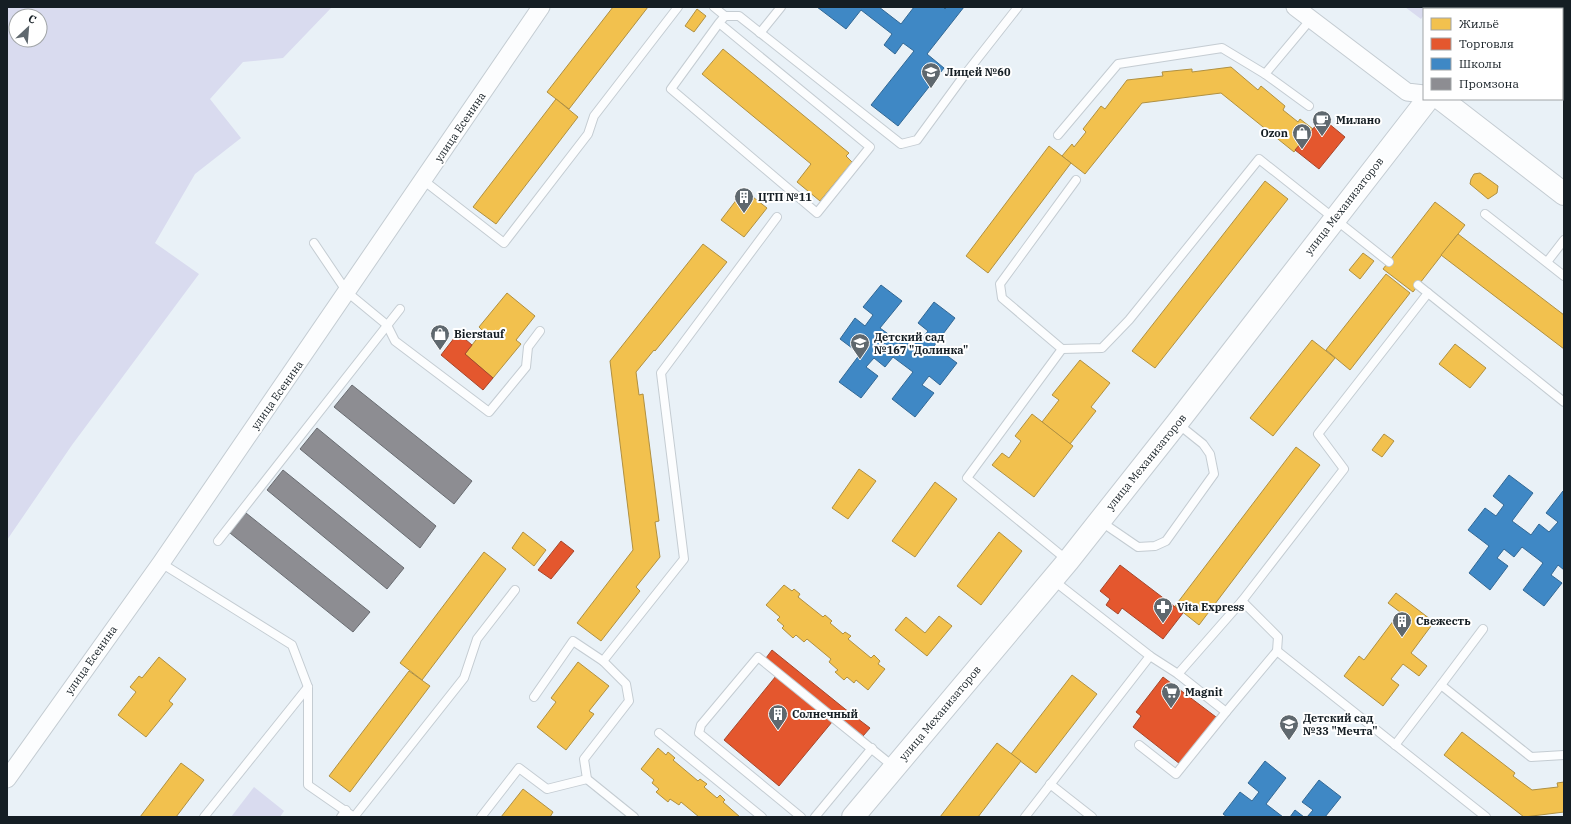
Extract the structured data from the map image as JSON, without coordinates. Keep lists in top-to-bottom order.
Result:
{
  "streets": {
    "main road": ["улица Механизаторов"],
    "street": ["улица Есенина"]
  },
  "places": {
    "school or university": ["Лицей №60", "Детский сад №167 \"Долинка\"", "Детский сад №33 \"Мечта\""],
    "cafe": ["Милано"],
    "shop": ["Ozon", "Bierstauf"],
    "building": ["ЦТП №11", "Свежесть", "Солнечный"],
    "pharmacy": ["Vita Express"],
    "supermarket": ["Magnit"]
  },
  "legend": [
    "Жильё",
    "Торговля",
    "Школы",
    "Промзона"
  ],
  "north": "top right"
}
